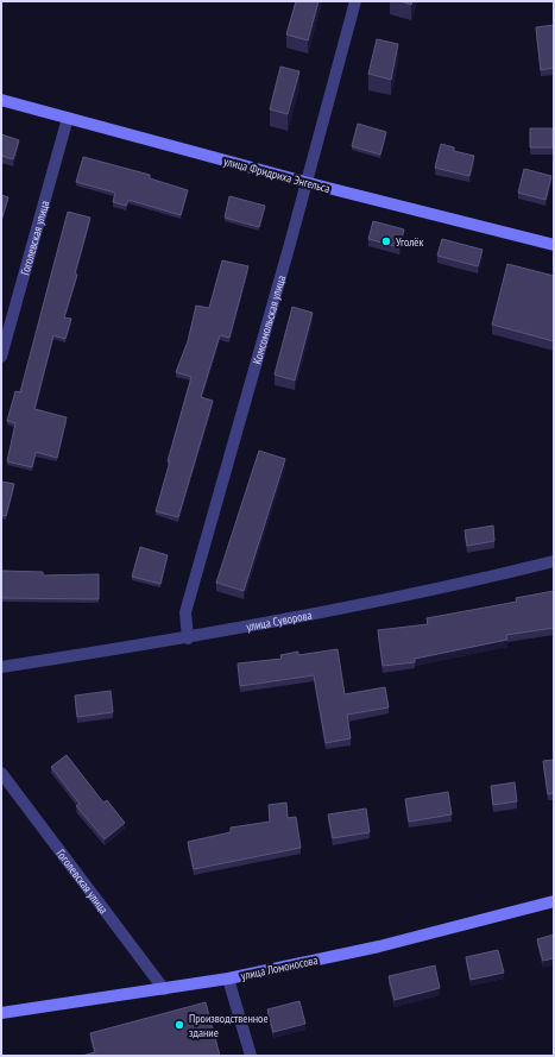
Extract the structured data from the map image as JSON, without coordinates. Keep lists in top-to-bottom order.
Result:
{
  "streets": {
    "main road": ["улица Фридриха Энгельса", "улица Ломоносова"],
    "street": ["Гоголевская улица", "Комсомольская улица", "улица Суворова"]
  },
  "crossings": [
    ["улица Фридриха Энгельса", "Гоголевская улица"],
    ["улица Фридриха Энгельса", "Комсомольская улица"],
    ["Гоголевская улица", "улица Ломоносова"],
    ["Комсомольская улица", "улица Суворова"]
  ],
  "places": ["Уголёк", "Производственное здание"]
}
